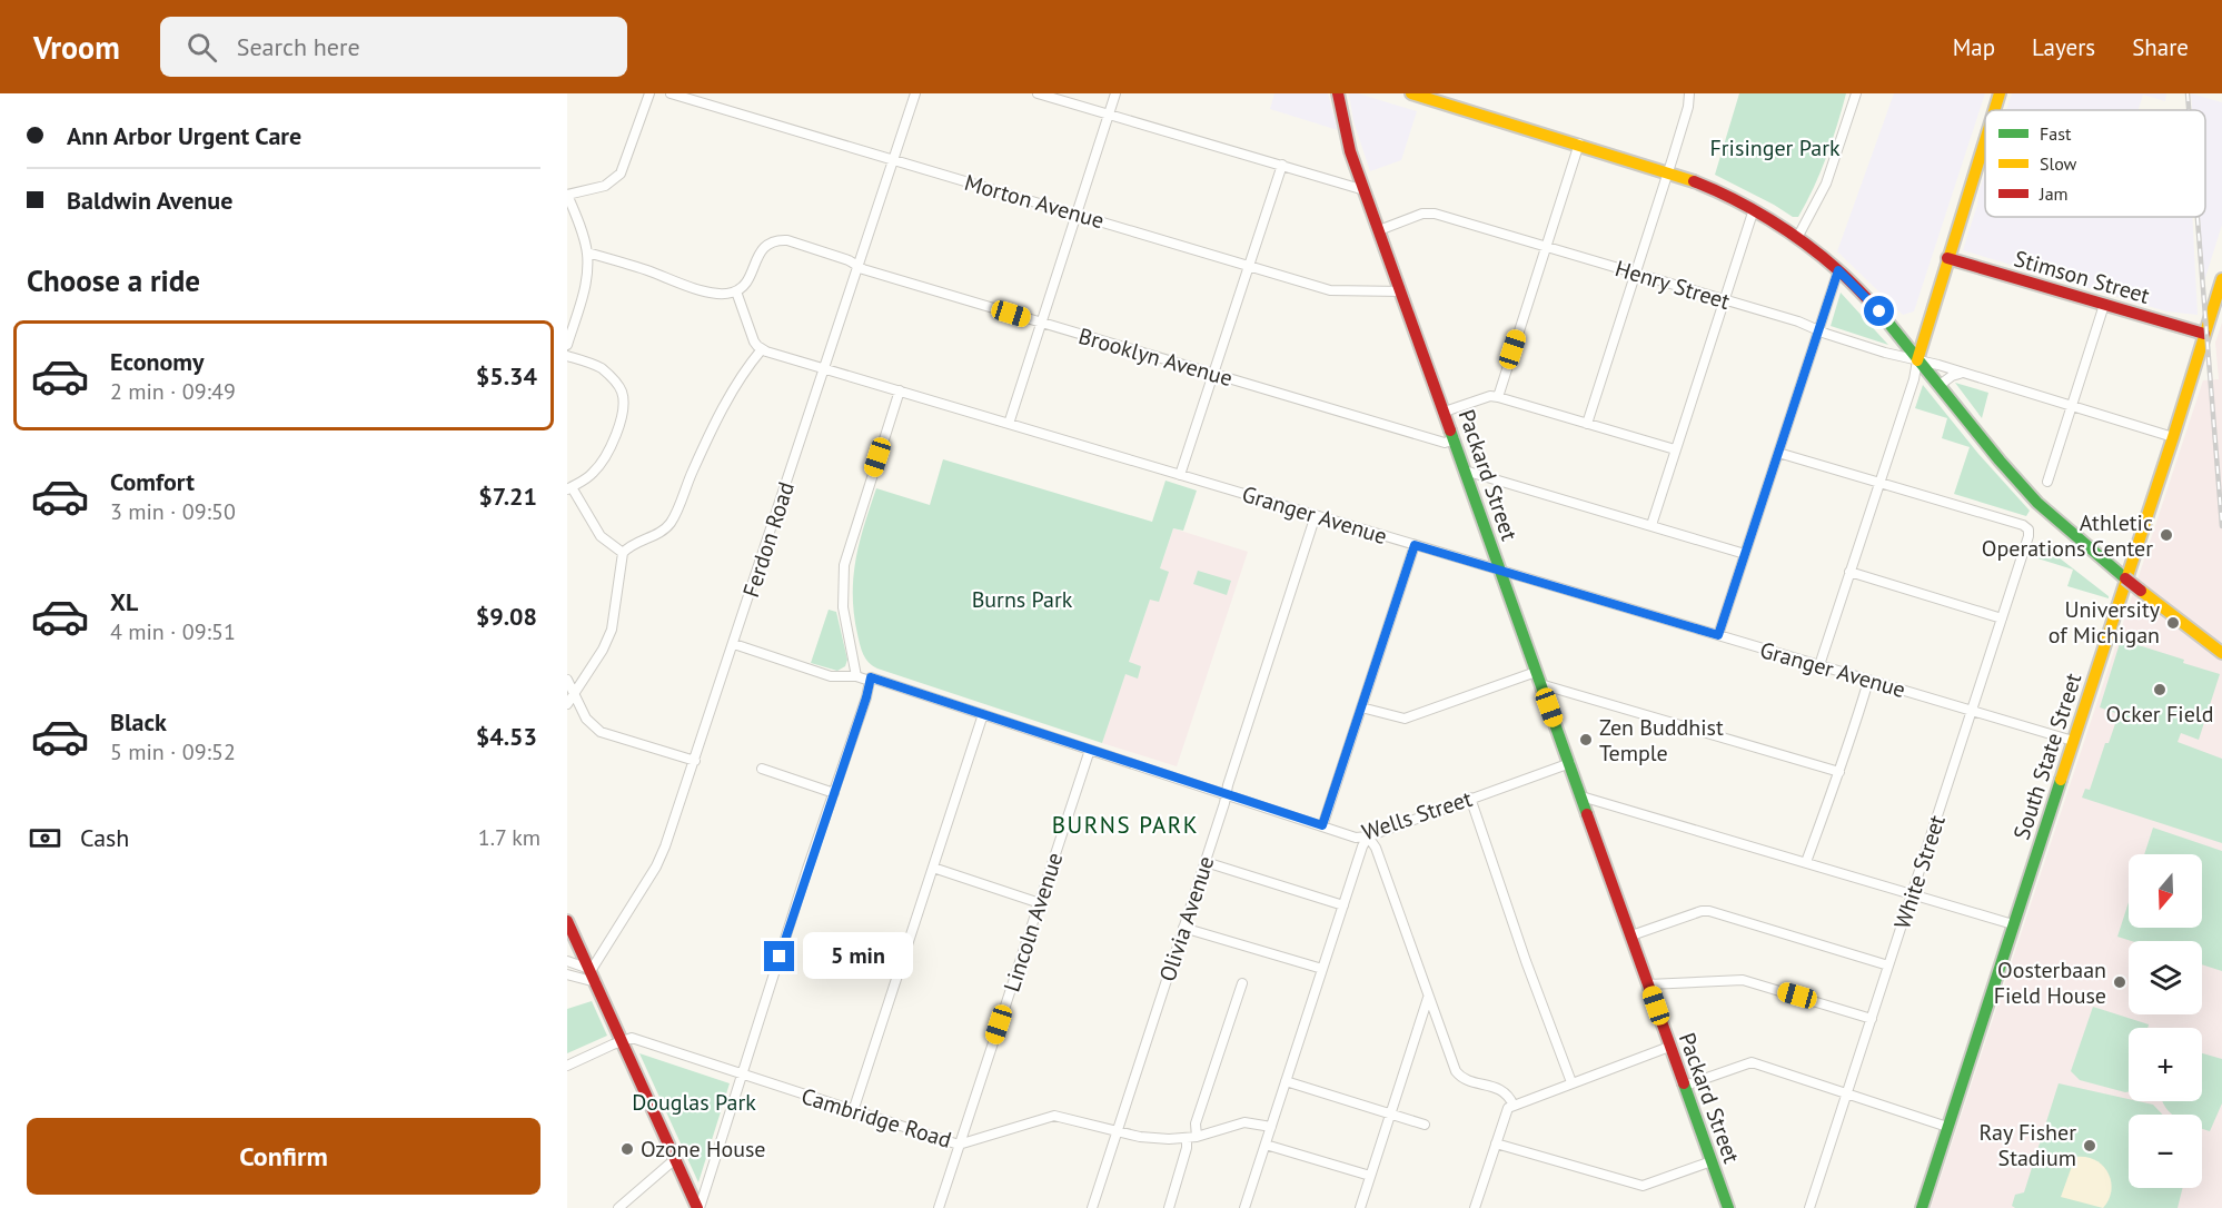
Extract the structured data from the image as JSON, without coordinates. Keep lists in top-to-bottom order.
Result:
{
  "streets": {
    "main road": ["Stimson Street", "Packard Street", "South State Street"],
    "street": [
      "Morton Avenue",
      "Henry Street",
      "Brooklyn Avenue",
      "Granger Avenue",
      "Ferdon Road",
      "Wells Street",
      "White Street",
      "Olivia Avenue",
      "Lincoln Avenue",
      "Cambridge Road"
    ]
  },
  "crossings": [
    ["Morton Avenue", "Packard Street"],
    ["Morton Avenue", "Ferdon Road"],
    ["Stimson Street", "South State Street"],
    ["Henry Street", "Packard Street"],
    ["Henry Street", "South State Street"],
    ["Brooklyn Avenue", "Packard Street"],
    ["Brooklyn Avenue", "Ferdon Road"],
    ["Packard Street", "Granger Avenue"],
    ["Packard Street", "Wells Street"],
    ["Granger Avenue", "Ferdon Road"],
    ["Granger Avenue", "South State Street"],
    ["Granger Avenue", "White Street"],
    ["Granger Avenue", "Olivia Avenue"],
    ["Ferdon Road", "Wells Street"],
    ["Wells Street", "Olivia Avenue"],
    ["Wells Street", "Lincoln Avenue"],
    ["Olivia Avenue", "Cambridge Road"],
    ["Lincoln Avenue", "Cambridge Road"]
  ],
  "districts": ["BURNS PARK"],
  "parks": ["Frisinger Park", "Burns Park", "Douglas Park"],
  "places": [
    "Athletic Operations Center",
    "University of Michigan",
    "Ocker Field",
    "Zen Buddhist Temple",
    "Oosterbaan Field House",
    "Ray Fisher Stadium",
    "Ozone House"
  ],
  "legend": ["Fast", "Slow", "Jam"],
  "north": "bottom",
  "page": {
    "header": "Vroom",
    "search": "Search here",
    "nav": ["Map", "Layers", "Share"],
    "banner": ["Ann Arbor Urgent Care", "Baldwin Avenue"],
    "heading": "Choose a ride",
    "list": [
      {
        "name": "Economy",
        "note": "2 min · 09:49",
        "value": "$5.34"
      },
      {
        "name": "Comfort",
        "note": "3 min · 09:50",
        "value": "$7.21"
      },
      {
        "name": "XL",
        "note": "4 min · 09:51",
        "value": "$9.08"
      },
      {
        "name": "Black",
        "note": "5 min · 09:52",
        "value": "$4.53"
      }
    ],
    "pay": ["Cash", "1.7 km"],
    "map_buttons": ["+", "−"],
    "bubble": "5 min",
    "buttons": "Confirm"
  }
}
